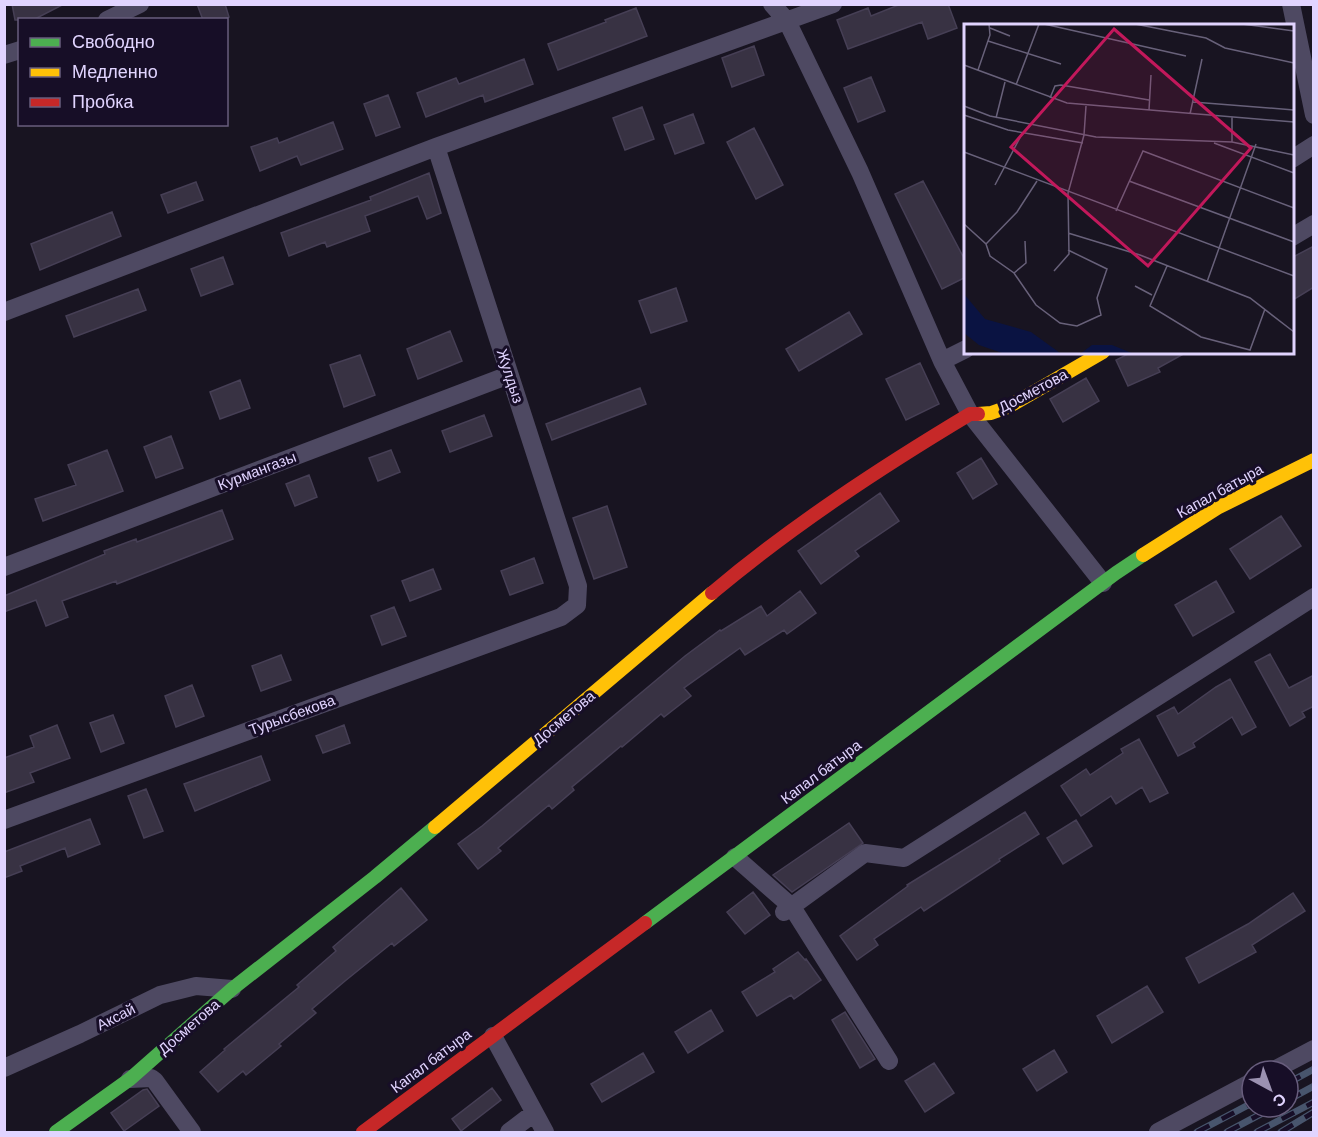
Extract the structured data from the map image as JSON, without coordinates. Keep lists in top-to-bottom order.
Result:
{
  "streets": {
    "street": [
      "Жулдыз",
      "Досметова",
      "Курмангазы",
      "Капал батыра",
      "Турысбекова",
      "Аксай"
    ]
  },
  "crossings": [
    ["Жулдыз", "Курмангазы"],
    ["Жулдыз", "Турысбекова"],
    ["Досметова", "Аксай"]
  ],
  "legend": ["Свободно", "Медленно", "Пробка"],
  "north": "bottom right"
}
